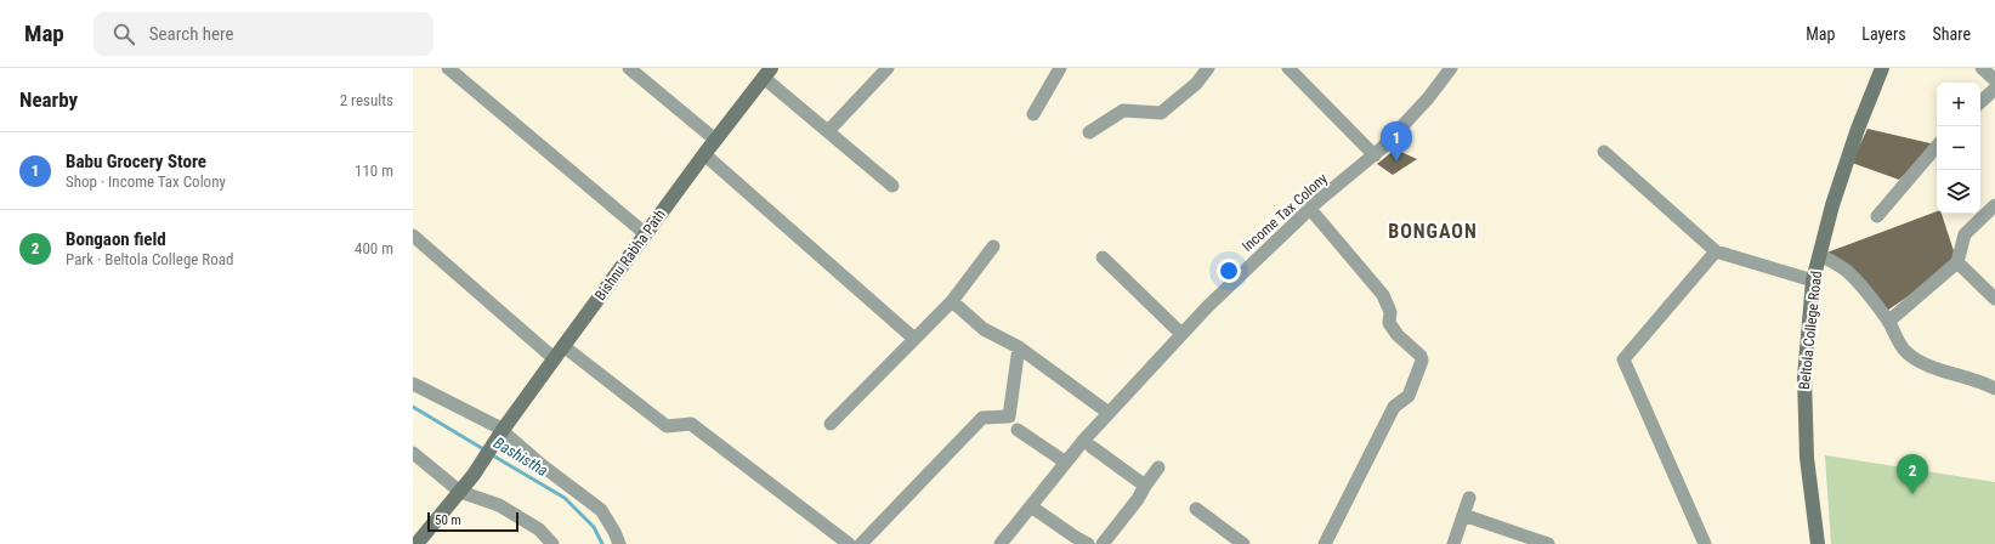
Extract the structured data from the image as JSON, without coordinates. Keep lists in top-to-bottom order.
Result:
{
  "streets": {
    "street": ["Income Tax Colony", "Bishnu Rabha Path", "Beltola College Road"]
  },
  "districts": ["BONGAON"],
  "water": ["Bashistha"],
  "scale_bar": "50 m",
  "page": {
    "header": "Map",
    "search": "Search here",
    "nav": ["Map", "Layers", "Share"],
    "heading": ["Nearby", "2 results"],
    "map_buttons": ["+", "−"],
    "pins": ["1", "2"],
    "list": [
      {
        "mark": "1",
        "name": "Babu Grocery Store",
        "note": "Shop · Income Tax Colony",
        "value": "110 m"
      },
      {
        "mark": "2",
        "name": "Bongaon field",
        "note": "Park · Beltola College Road",
        "value": "400 m"
      }
    ],
    "scale": "50 m"
  }
}
